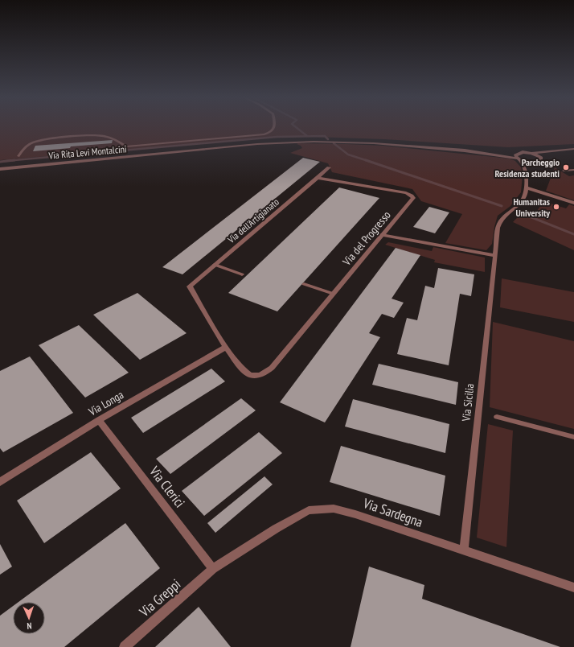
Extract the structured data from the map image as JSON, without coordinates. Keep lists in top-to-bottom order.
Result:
{
  "streets": {
    "street": [
      "Via Rita Levi Montalcini",
      "Via dell'Artigianato",
      "Via del Progresso",
      "Via Sicilia",
      "Via Longa",
      "Via Clerici",
      "Via Sardegna",
      "Via Greppi"
    ]
  },
  "crossings": [
    ["Via dell'Artigianato", "Via del Progresso"],
    ["Via dell'Artigianato", "Via Longa"],
    ["Via del Progresso", "Via Longa"],
    ["Via Sicilia", "Via Sardegna"],
    ["Via Longa", "Via Clerici"],
    ["Via Clerici", "Via Sardegna"],
    ["Via Clerici", "Via Greppi"],
    ["Via Sardegna", "Via Greppi"]
  ],
  "places": ["Parcheggio Residenza studenti", "Humanitas University"],
  "north": "bottom"
}
